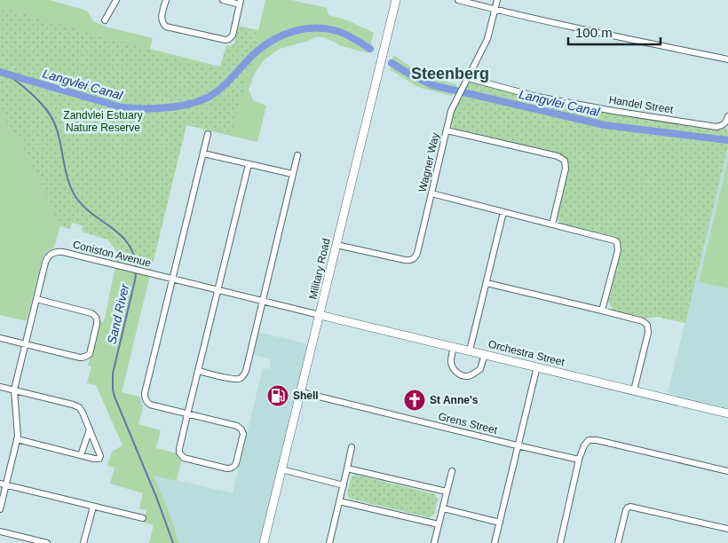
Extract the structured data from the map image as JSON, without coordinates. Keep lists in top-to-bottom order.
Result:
{
  "streets": {
    "main road": ["Military Road", "Orchestra Street"],
    "street": [
      "Handel Street",
      "Wagner Way",
      "Coniston Avenue",
      "Grens Street"
    ]
  },
  "crossings": [
    ["Handel Street", "Wagner Way"],
    ["Wagner Way", "Military Road"],
    ["Coniston Avenue", "Military Road"],
    ["Coniston Avenue", "Orchestra Street"],
    ["Military Road", "Orchestra Street"],
    ["Military Road", "Grens Street"]
  ],
  "districts": ["Steenberg"],
  "water": ["Langvlei Canal", "Sand River"],
  "parks": ["Zandvlei Estuary Nature Reserve"],
  "places": {
    "fuel station": ["Shell"],
    "church": ["St Anne's"]
  },
  "scale_bar": "100 m"
}
